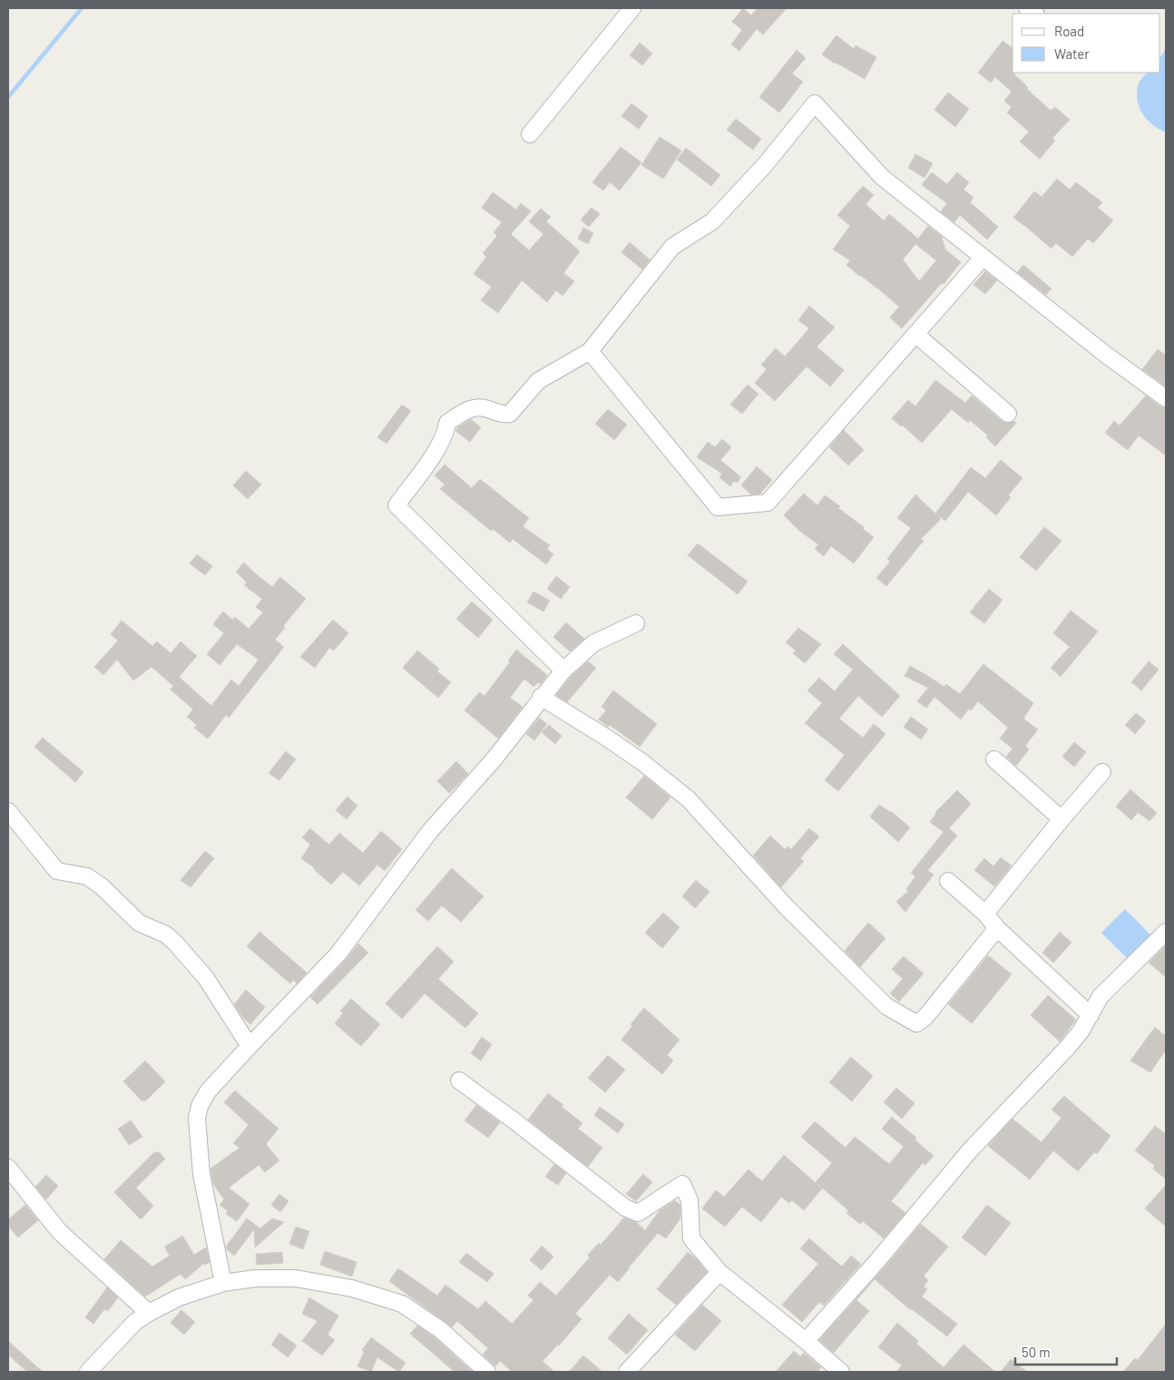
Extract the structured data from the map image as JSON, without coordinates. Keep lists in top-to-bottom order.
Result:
{
  "legend": ["Road", "Water"],
  "scale_bar": "50 m"
}
